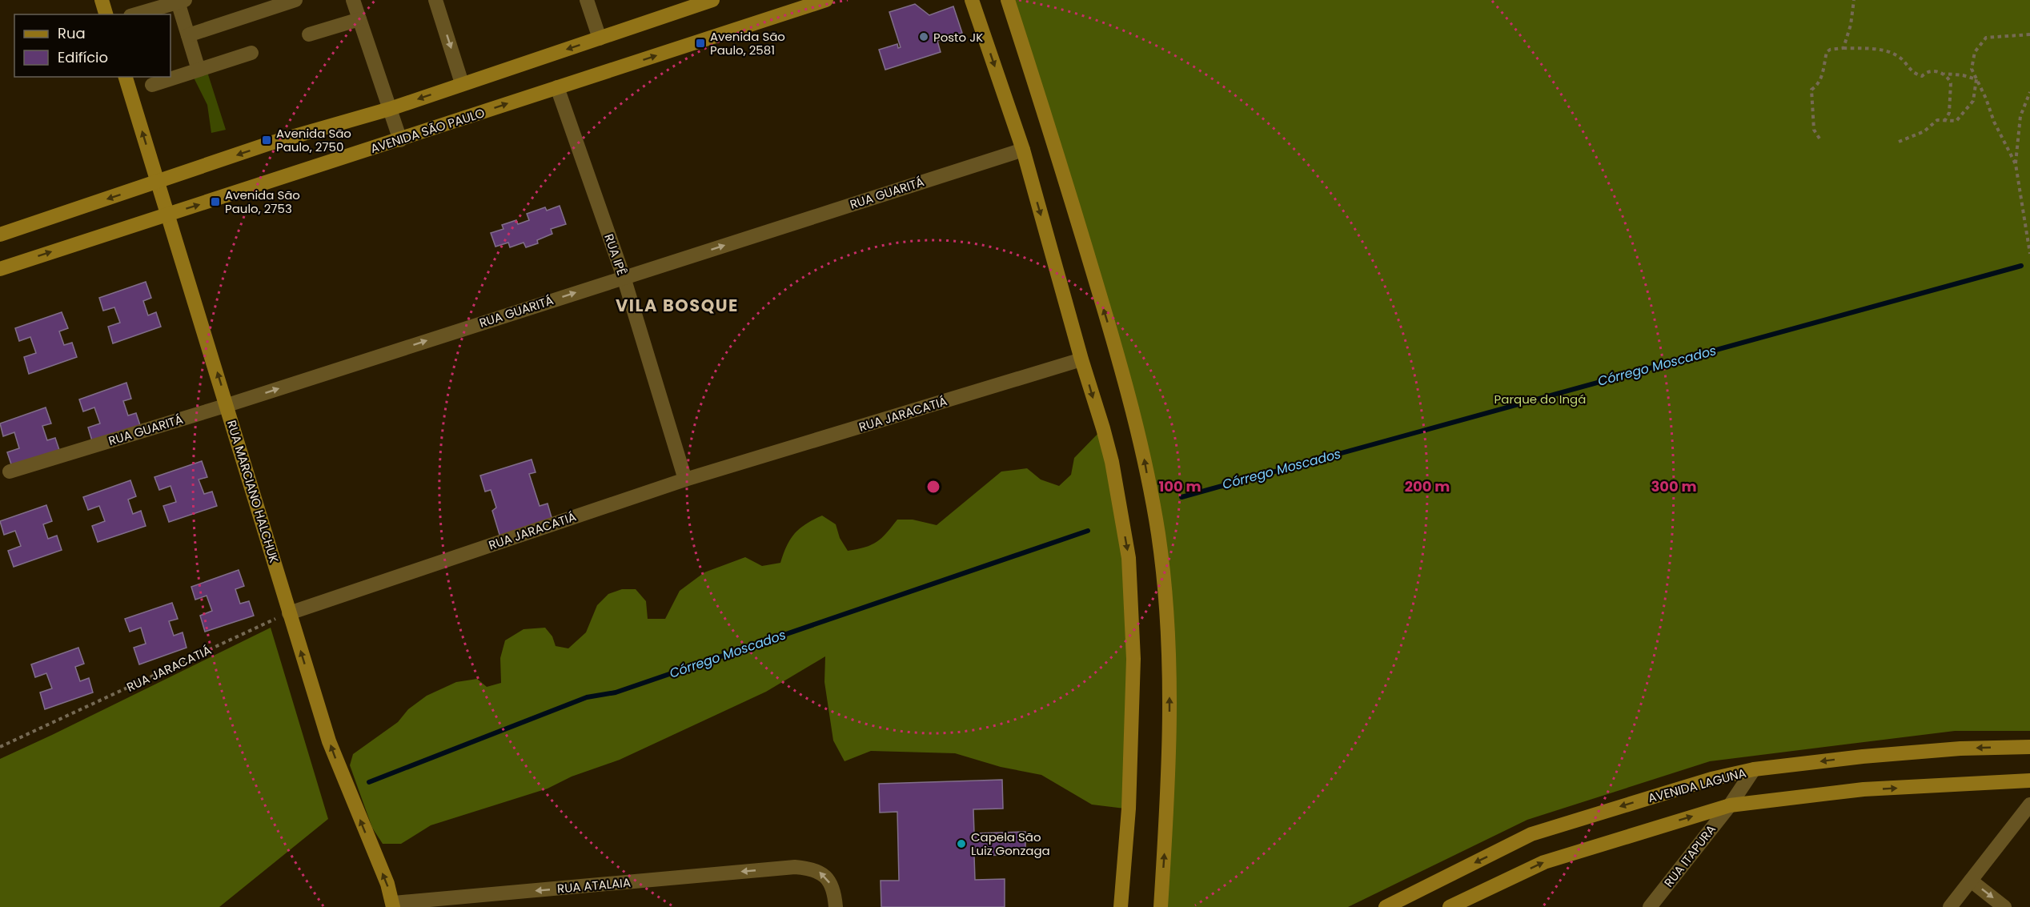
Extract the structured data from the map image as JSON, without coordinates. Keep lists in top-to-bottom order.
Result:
{
  "streets": {
    "main road": ["AVENIDA SÃO PAULO", "RUA MARCIANO HALCHUK", "AVENIDA LAGUNA"],
    "street": [
      "RUA GUARITÁ",
      "RUA IPÊ",
      "RUA JARACATIÁ",
      "RUA ITAPURA",
      "RUA ATALAIA"
    ]
  },
  "crossings": [
    ["AVENIDA SÃO PAULO", "RUA IPÊ"],
    ["AVENIDA SÃO PAULO", "RUA MARCIANO HALCHUK"],
    ["RUA GUARITÁ", "RUA IPÊ"],
    ["RUA GUARITÁ", "RUA MARCIANO HALCHUK"],
    ["RUA IPÊ", "RUA JARACATIÁ"],
    ["RUA JARACATIÁ", "RUA MARCIANO HALCHUK"],
    ["RUA MARCIANO HALCHUK", "RUA ATALAIA"],
    ["AVENIDA LAGUNA", "RUA ITAPURA"]
  ],
  "one_way": ["RUA GUARITÁ", "RUA MARCIANO HALCHUK", "RUA ATALAIA"],
  "districts": ["VILA BOSQUE"],
  "water": ["Córrego Moscados"],
  "parks": ["Parque do Ingá"],
  "places": {
    "other": ["Posto JK", "Capela São Luiz Gonzaga"],
    "transit": ["Avenida São Paulo, 2581", "Avenida São Paulo, 2750", "Avenida São Paulo, 2753"]
  },
  "legend": ["Rua", "Edifício"],
  "rings": ["100 m", "200 m", "300 m"]
}
